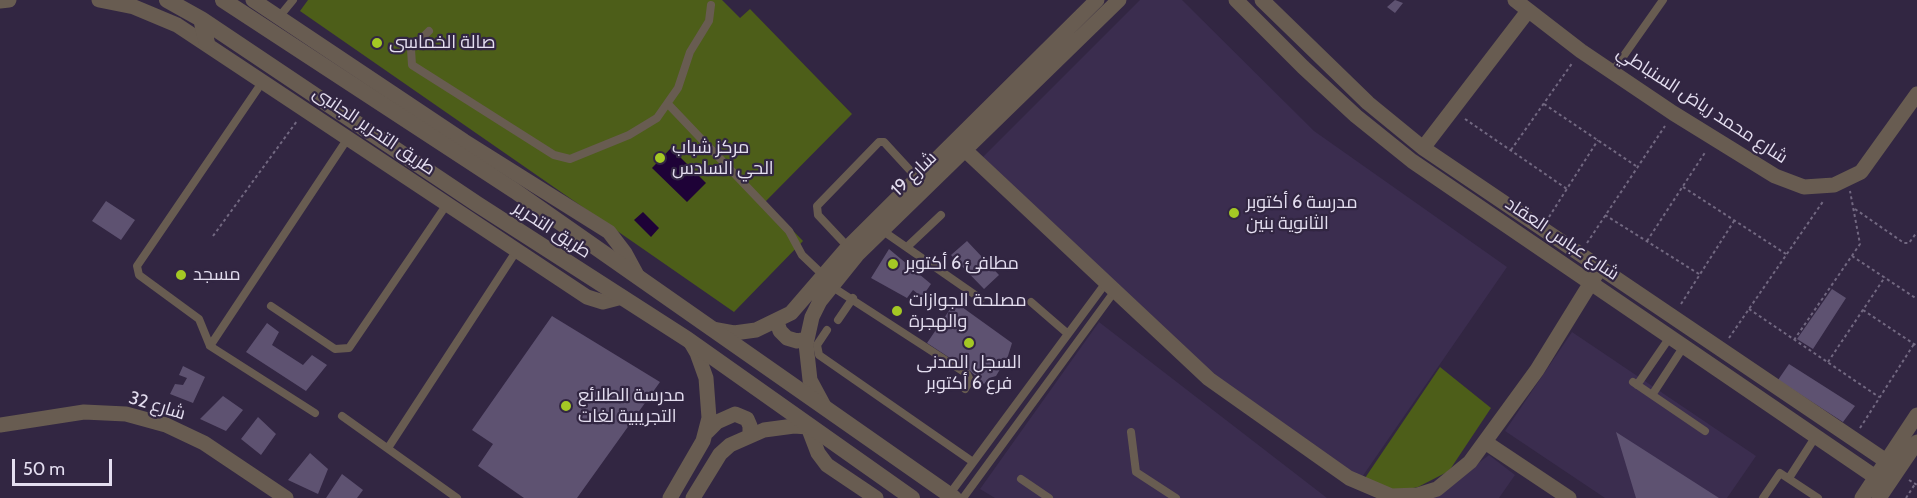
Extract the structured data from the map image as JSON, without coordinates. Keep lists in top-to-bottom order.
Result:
{
  "streets": {
    "street": [
      "شارع محمد رياض السنباطي",
      "طريق التحرير الجانبى",
      "شارع 19",
      "طريق التحرير",
      "شارع عباس العقاد",
      "شارع 32"
    ]
  },
  "crossings": [
    ["طريق التحرير الجانبى", "طريق التحرير"],
    ["شارع 19", "طريق التحرير"]
  ],
  "places": [
    "صالة الخماسى",
    "مركز شباب الحي السادس",
    "مدرسة 6 أكتوبر الثانوية بنين",
    "مطافئ 6 أكتوبر",
    "مسجد",
    "مصلحة الجوازات والهجرة",
    "السجل المدنى فرع 6 أكتوبر",
    "مدرسة الطلائع التجريبية لغات"
  ],
  "scale_bar": "50 m"
}
